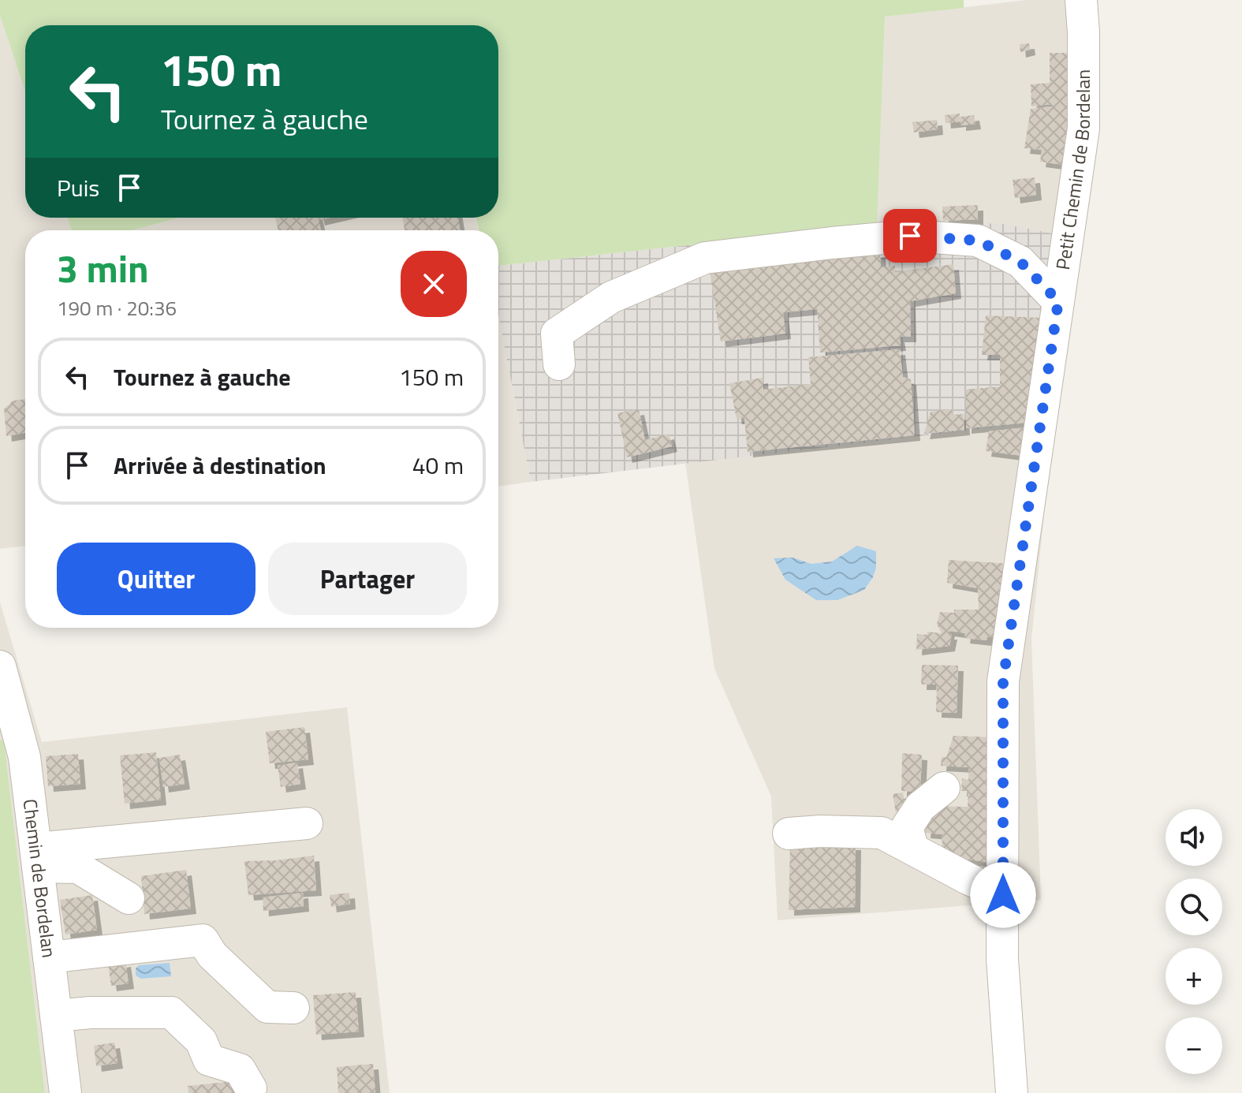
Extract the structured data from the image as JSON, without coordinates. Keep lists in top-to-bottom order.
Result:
{
  "streets": {
    "street": ["Petit Chemin de Bordelan", "Chemin de Bordelan"]
  },
  "page": {
    "turn": ["150 m", "Tournez à gauche"],
    "then": "Puis",
    "heading": ["3 min", "190 m · 20:36"],
    "list": [
      {
        "name": "Tournez à gauche",
        "value": "150 m"
      },
      {
        "name": "Arrivée à destination",
        "value": "40 m"
      }
    ],
    "buttons": ["Quitter", "Partager"],
    "map_buttons": ["+", "−"]
  }
}
